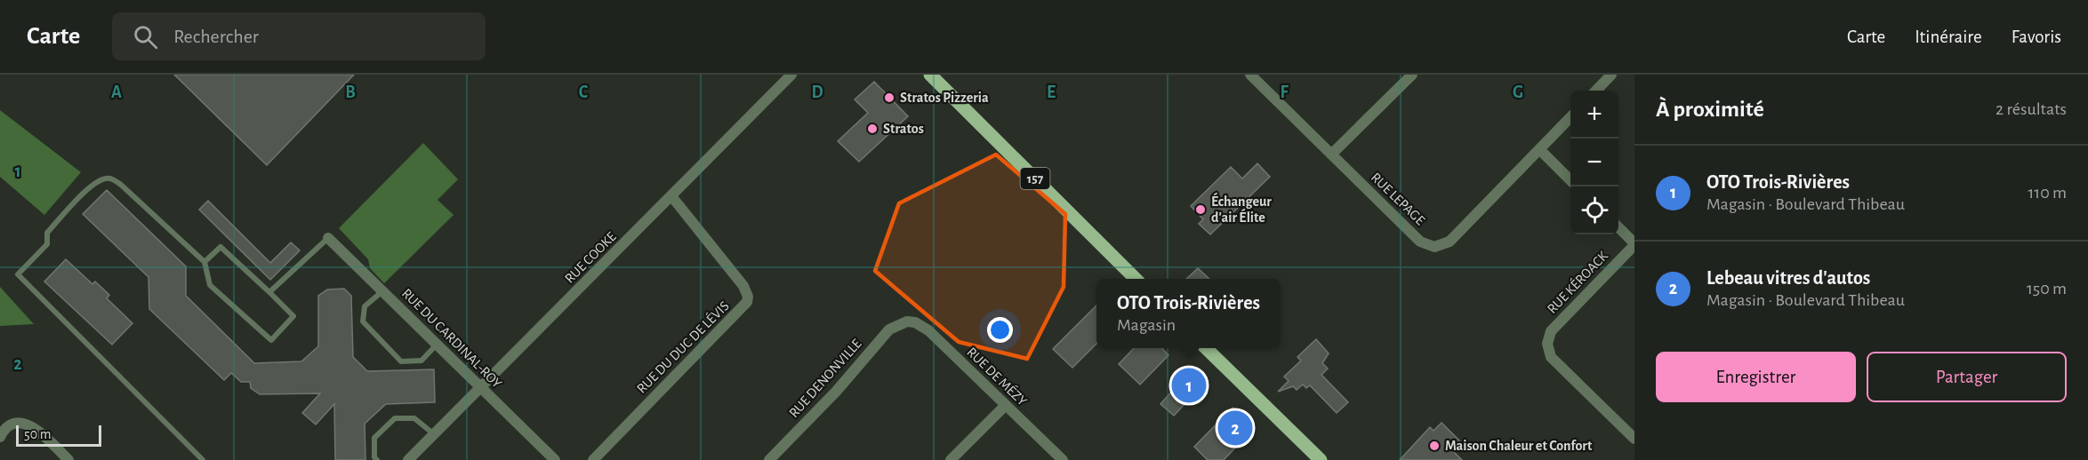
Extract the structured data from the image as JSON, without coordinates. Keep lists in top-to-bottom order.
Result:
{
  "streets": {
    "main road": ["157"],
    "street": [
      "RUE LEPAGE",
      "RUE COOKE",
      "RUE KÉROACK",
      "RUE DU CARDINAL-ROY",
      "RUE DU DUC DE LÉVIS",
      "RUE DE MÉZY",
      "RUE DENONVILLE"
    ]
  },
  "crossings": [
    ["RUE COOKE", "RUE DU CARDINAL-ROY"],
    ["RUE COOKE", "RUE DU DUC DE LÉVIS"],
    ["RUE DE MÉZY", "RUE DENONVILLE"]
  ],
  "places": [
    "Stratos Pizzeria",
    "Stratos",
    "Échangeur d'air Élite",
    "Maison Chaleur et Confort"
  ],
  "scale_bar": "50 m",
  "page": {
    "header": "Carte",
    "search": "Rechercher",
    "nav": ["Carte", "Itinéraire", "Favoris"],
    "heading": ["À proximité", "2 résultats"],
    "map_buttons": ["+", "−"],
    "list": [
      {
        "mark": "1",
        "name": "OTO Trois-Rivières",
        "note": "Magasin · Boulevard Thibeau",
        "value": "110 m"
      },
      {
        "mark": "2",
        "name": "Lebeau vitres d'autos",
        "note": "Magasin · Boulevard Thibeau",
        "value": "150 m"
      }
    ],
    "popup": ["OTO Trois-Rivières", "Magasin"],
    "buttons": ["Enregistrer", "Partager"],
    "pins": ["1", "2"],
    "scale": "50 m"
  },
  "grid": {
    "columns": [
      "A",
      "B",
      "C",
      "D",
      "E",
      "F",
      "G"
    ],
    "rows": ["1", "2"]
  }
}
